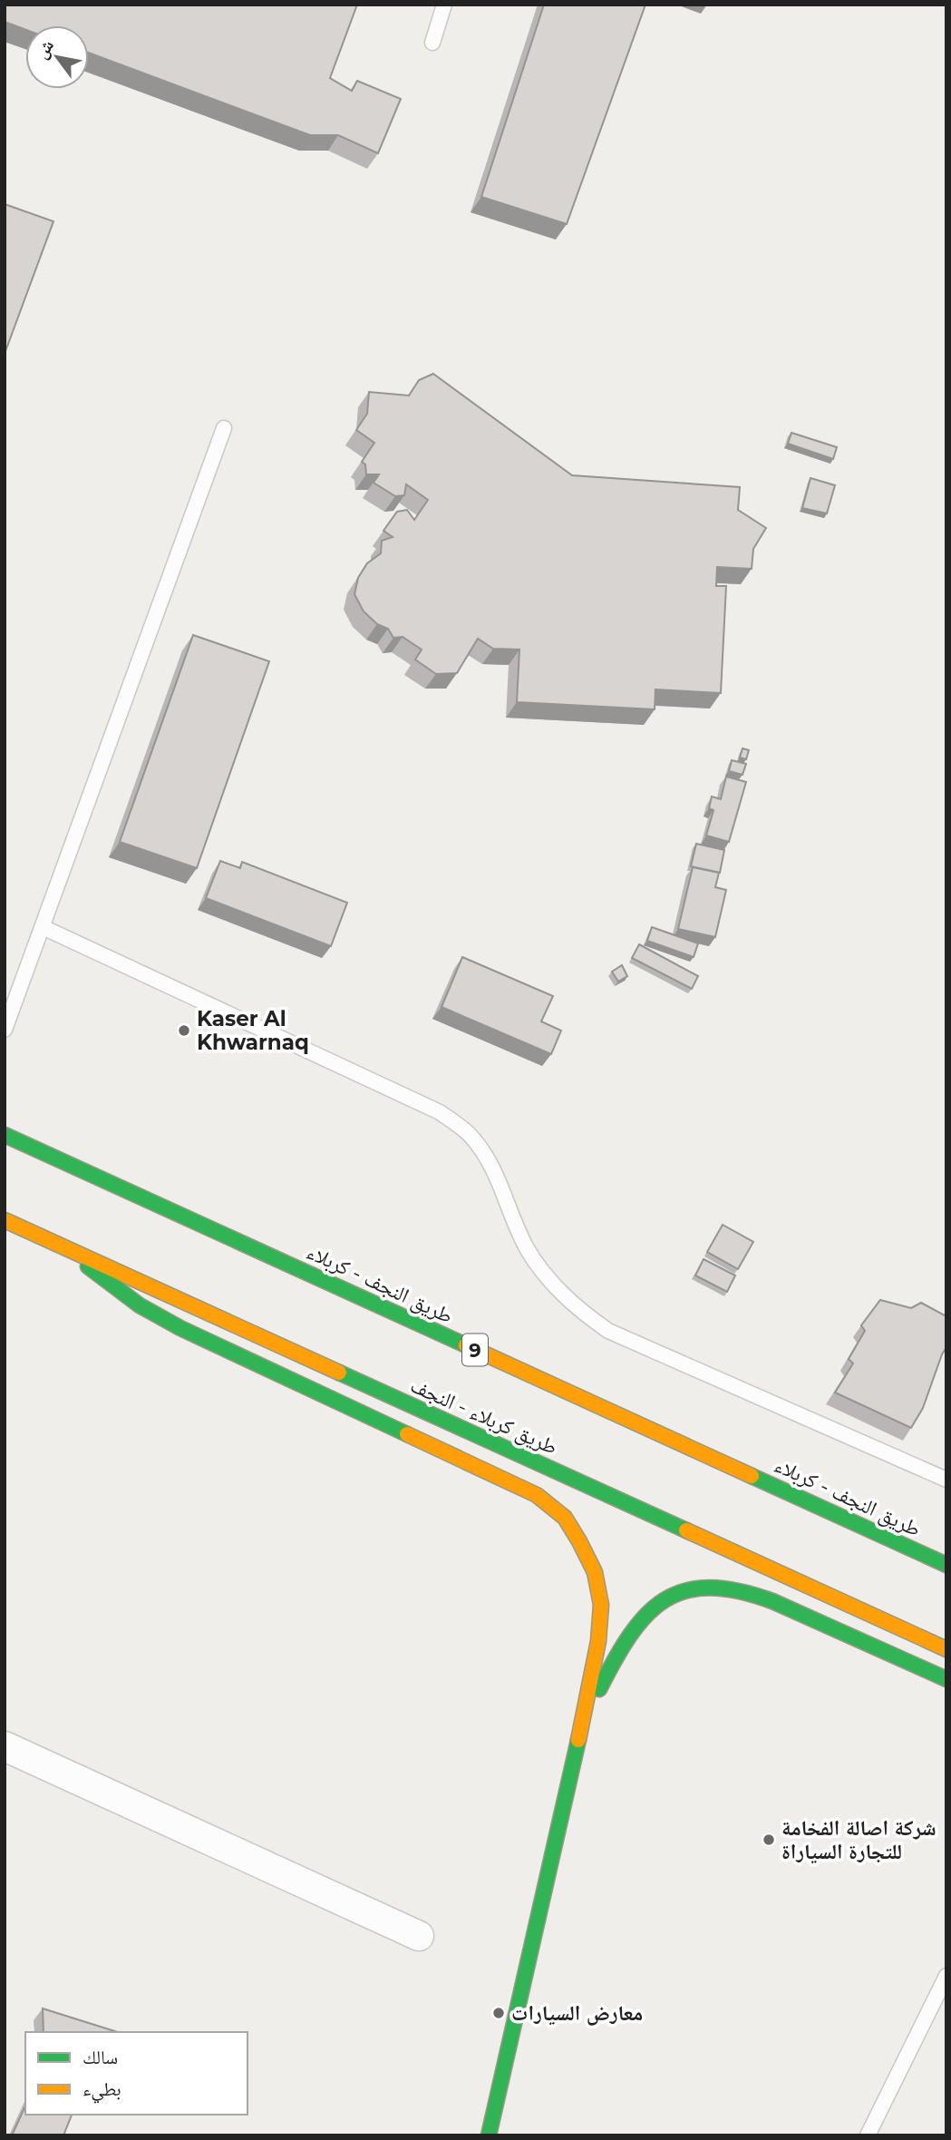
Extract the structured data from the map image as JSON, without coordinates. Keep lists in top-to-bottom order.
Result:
{
  "streets": {
    "main road": ["طريق النجف - کربلاء", "9", "طريق کربلاء - النجف"]
  },
  "places": ["Kaser Al Khwarnaq", "شركة اصالة الفخامة للتجارة السياراة", "معارض السيارات"],
  "legend": ["سالك", "بطيء"],
  "north": "top left"
}
